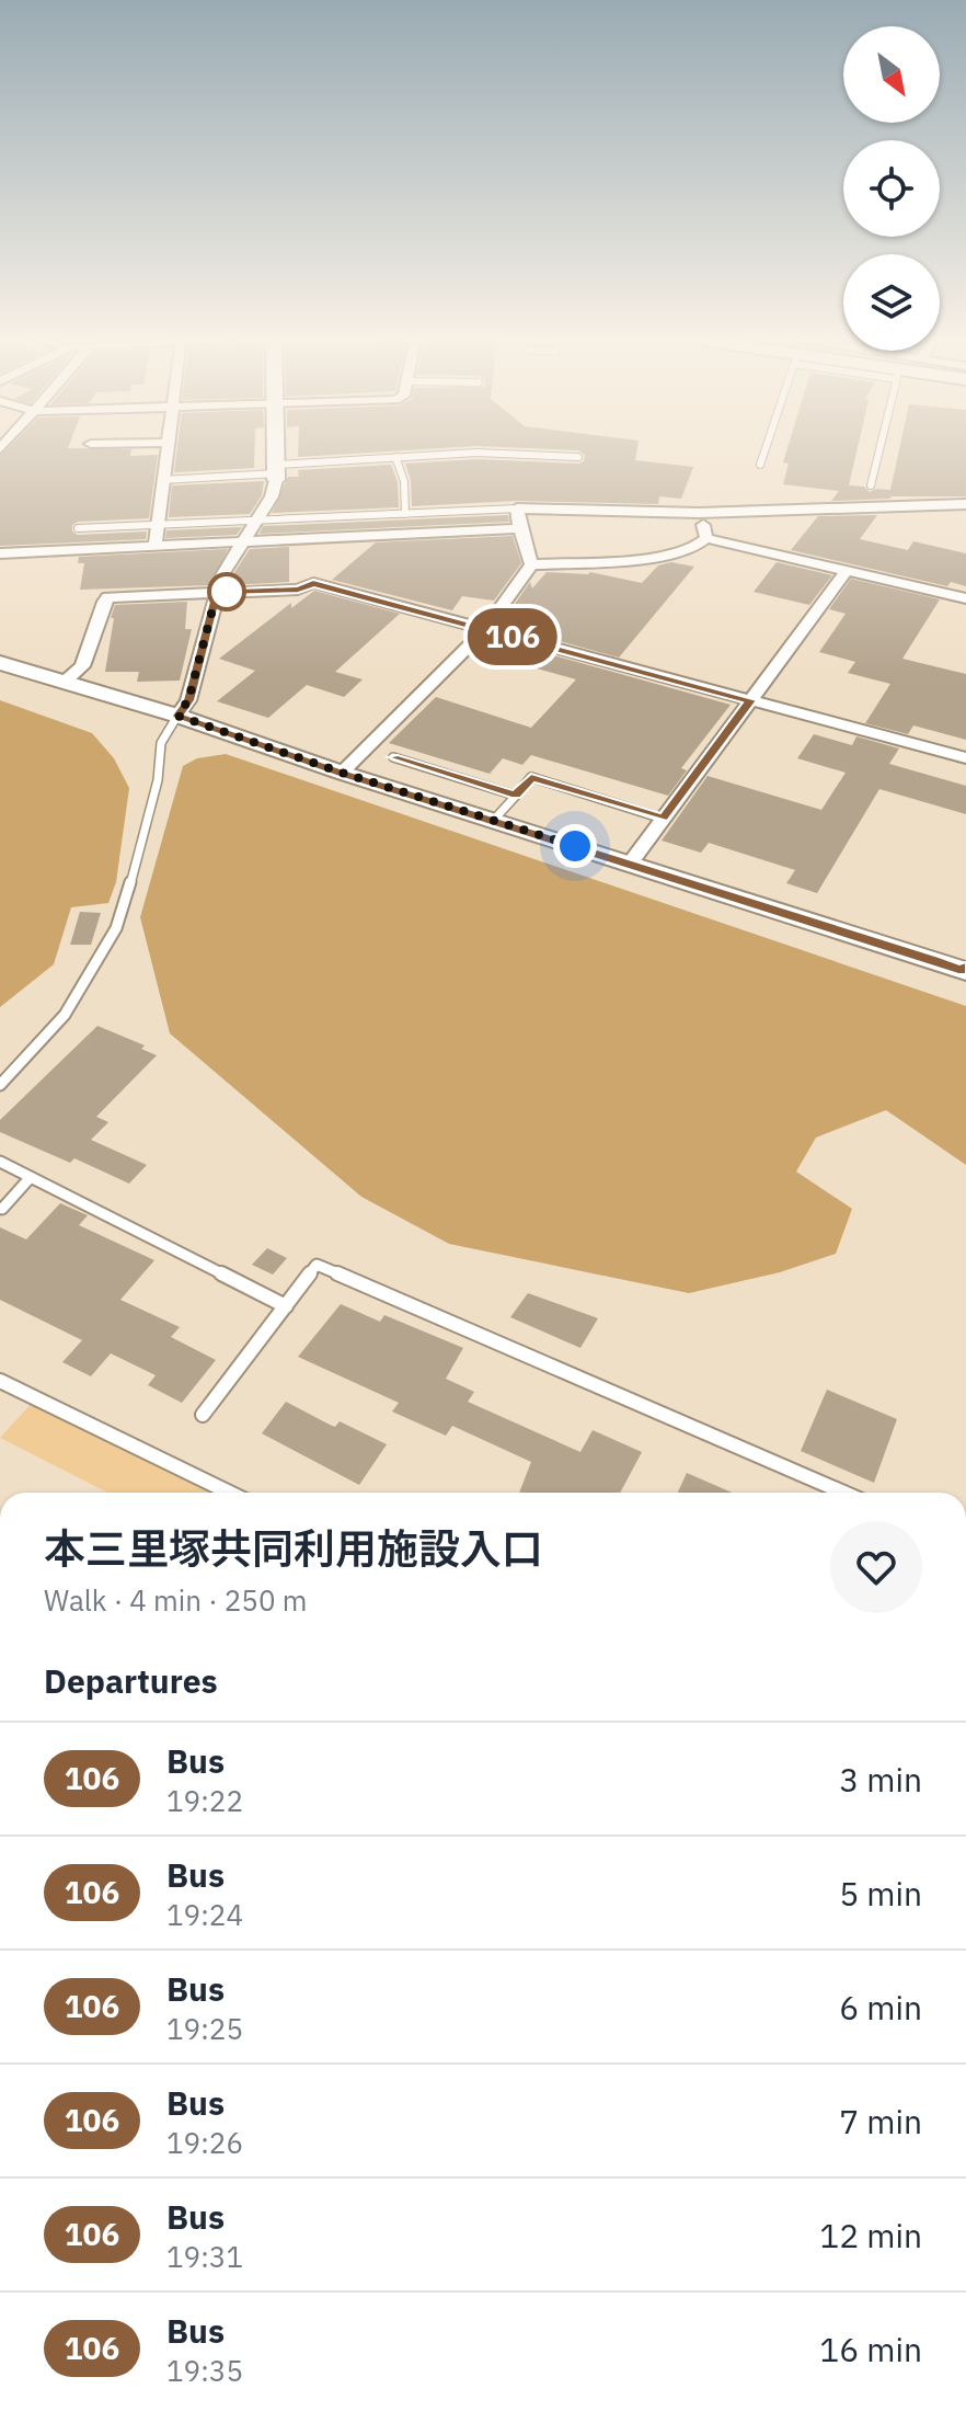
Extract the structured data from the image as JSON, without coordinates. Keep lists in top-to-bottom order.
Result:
{
  "lines": ["bus line 106"],
  "north": "bottom right",
  "page": {
    "on_map": "106",
    "heading": [
      ["本三里塚共同利用施設入口", "Walk · 4 min · 250 m"],
      "Departures"
    ],
    "list": [
      {
        "mark": "106",
        "name": "Bus",
        "note": "19:22",
        "value": "3 min"
      },
      {
        "mark": "106",
        "name": "Bus",
        "note": "19:24",
        "value": "5 min"
      },
      {
        "mark": "106",
        "name": "Bus",
        "note": "19:25",
        "value": "6 min"
      },
      {
        "mark": "106",
        "name": "Bus",
        "note": "19:26",
        "value": "7 min"
      },
      {
        "mark": "106",
        "name": "Bus",
        "note": "19:31",
        "value": "12 min"
      },
      {
        "mark": "106",
        "name": "Bus",
        "note": "19:35",
        "value": "16 min"
      }
    ]
  }
}
